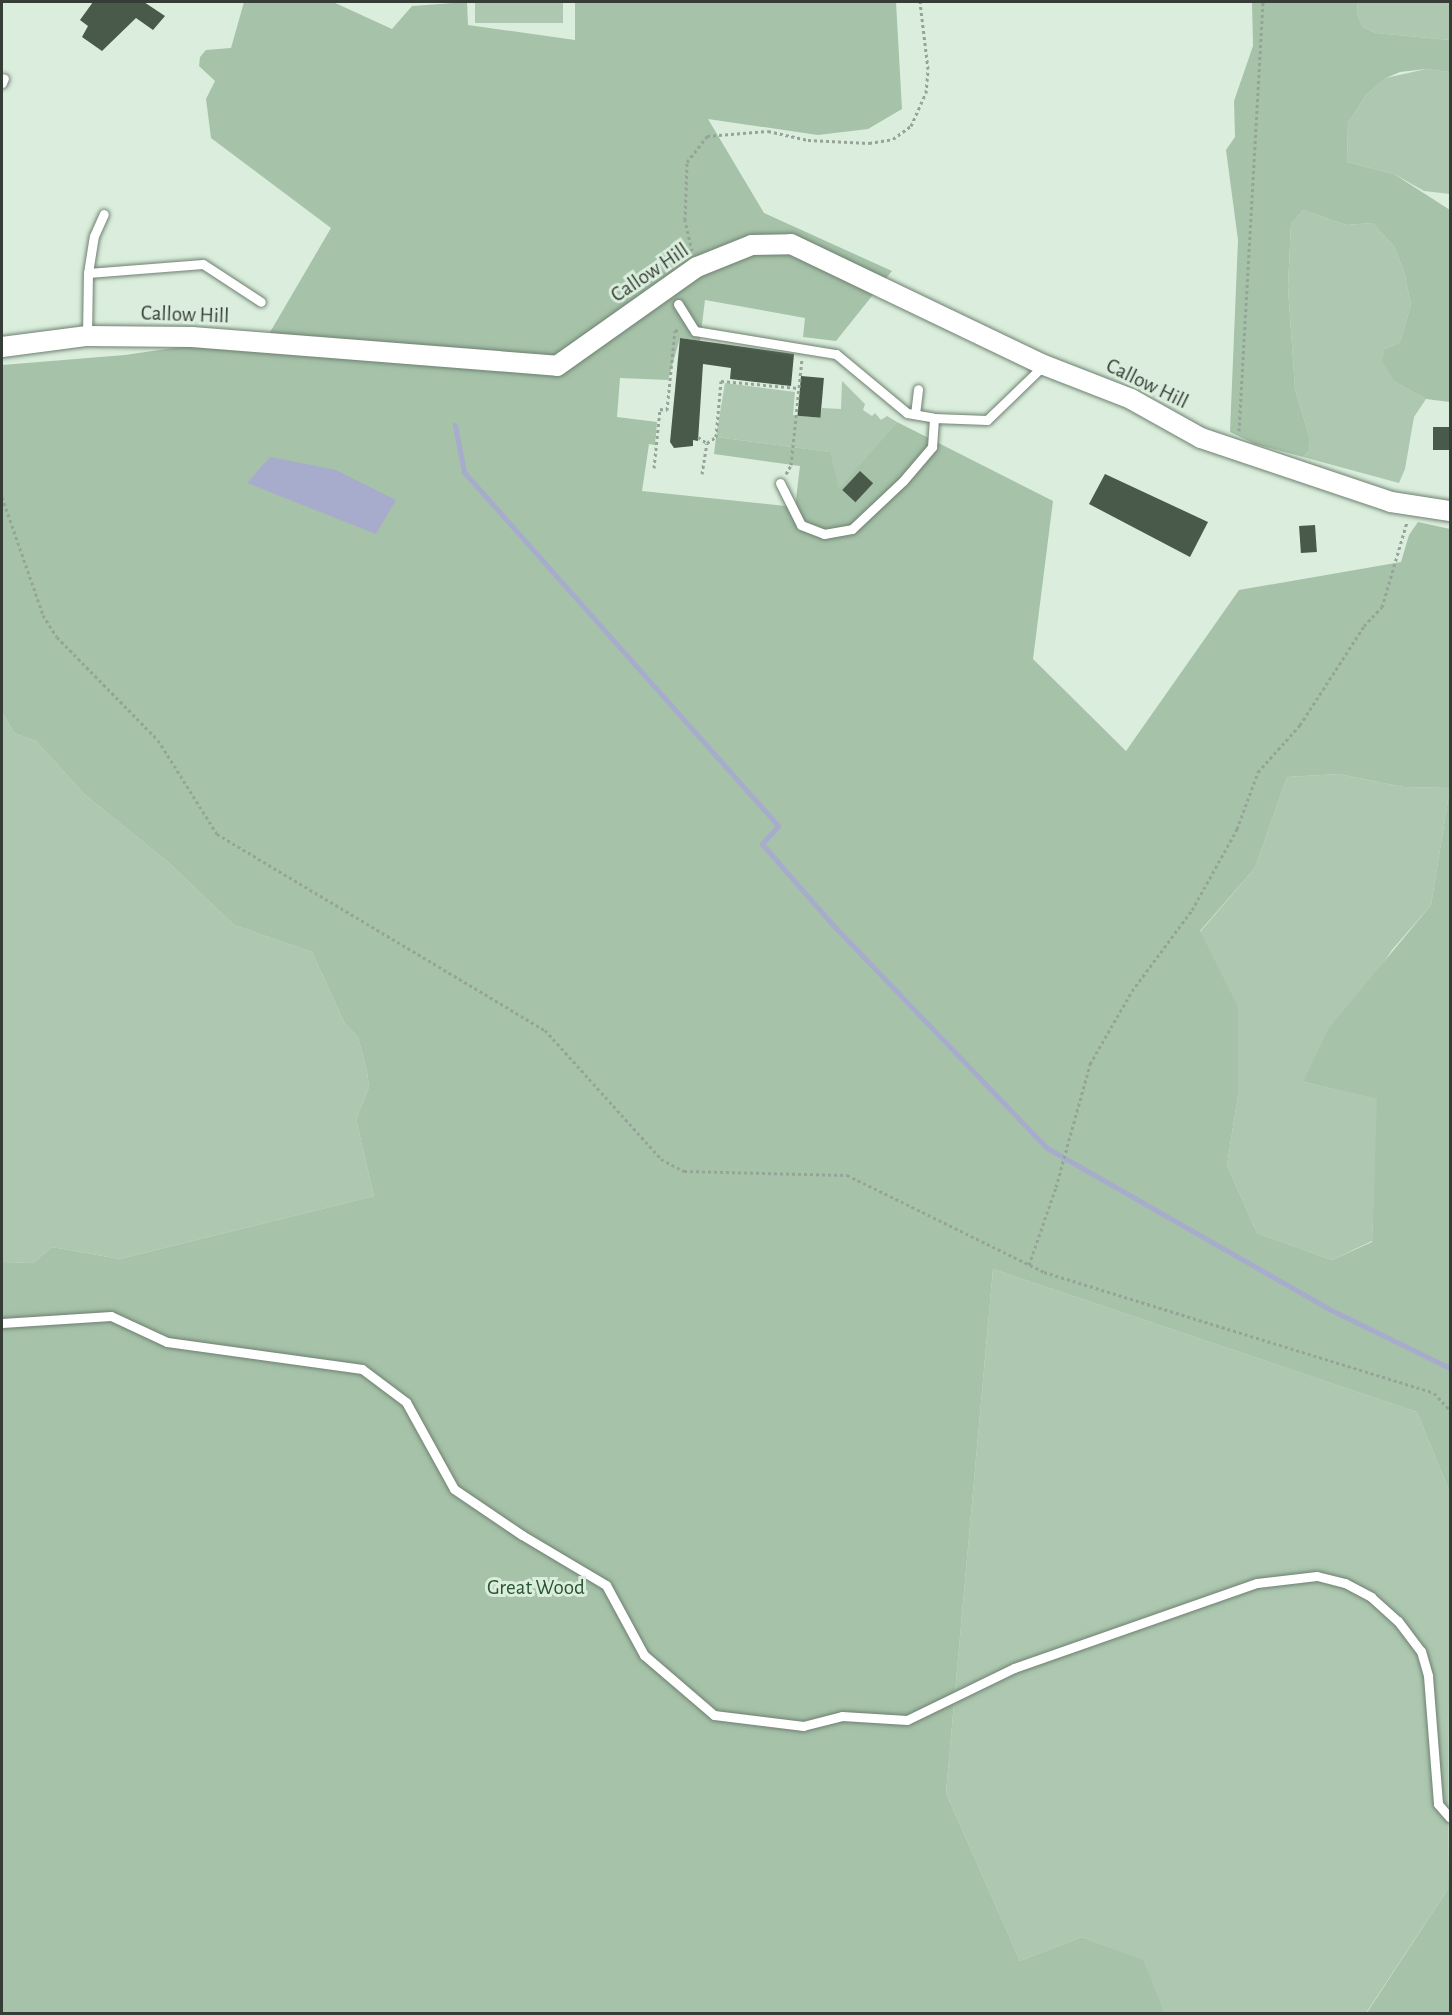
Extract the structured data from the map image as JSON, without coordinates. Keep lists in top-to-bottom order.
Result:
{
  "streets": {
    "street": ["Callow Hill"]
  },
  "parks": ["Great Wood"]
}
